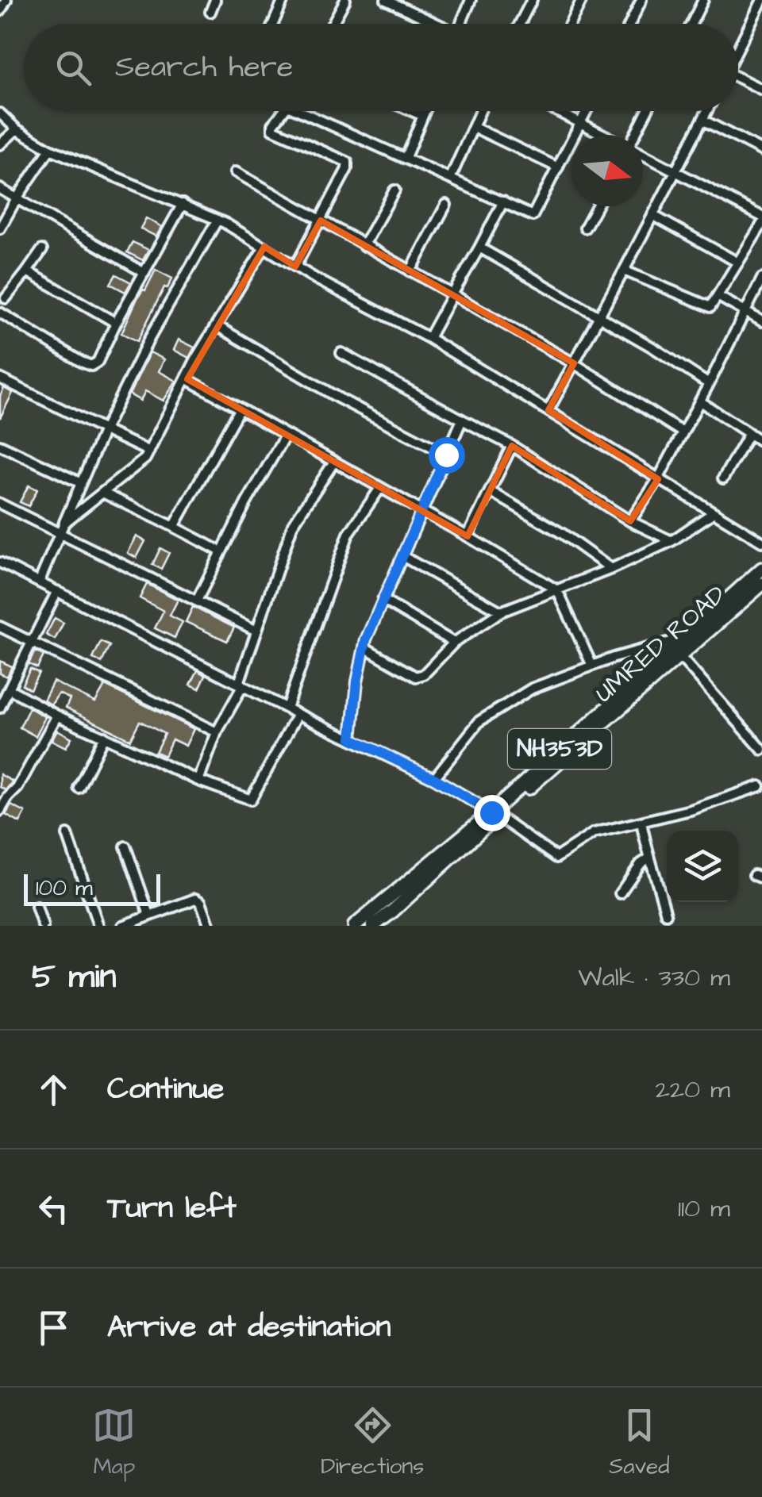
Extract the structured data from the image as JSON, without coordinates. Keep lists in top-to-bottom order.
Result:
{
  "streets": {
    "highway": ["UMRED ROAD", "NH353D"]
  },
  "crossings": [
    ["UMRED ROAD", "NH353D"]
  ],
  "scale_bar": "100 m",
  "north": "right",
  "page": {
    "search": "Search here",
    "scale": "100 m",
    "heading": ["5 min", "Walk · 330 m"],
    "list": [
      ["Continue", "220 m"],
      ["Turn left", "110 m"],
      "Arrive at destination"
    ],
    "nav": ["Map", "Directions", "Saved"]
  }
}
